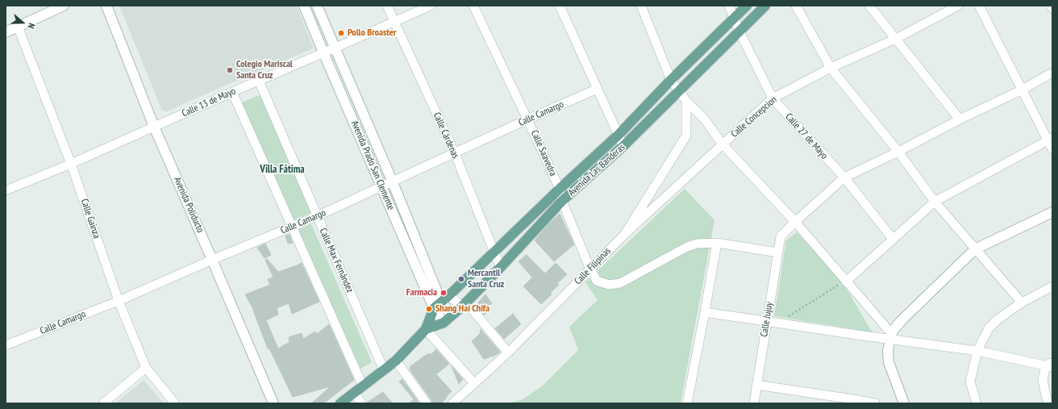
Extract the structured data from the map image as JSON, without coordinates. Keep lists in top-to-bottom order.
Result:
{
  "streets": {
    "main road": ["Avenida Las Banderas"],
    "street": [
      "Calle 13 de Mayo",
      "Calle Camargo",
      "Calle Concepcion",
      "Calle Cárdenas",
      "Calle 27 de Mayo",
      "Calle Saavedra",
      "Avenida Prado San Clemente",
      "Avenida Poliducto",
      "Calle Gainza",
      "Calle Max Fernández",
      "Calle Filipinas",
      "Calle Jujuy"
    ]
  },
  "crossings": [
    ["Calle 13 de Mayo", "Calle Cárdenas"],
    ["Calle 13 de Mayo", "Avenida Prado San Clemente"],
    ["Calle 13 de Mayo", "Avenida Poliducto"],
    ["Calle 13 de Mayo", "Calle Gainza"],
    ["Calle 13 de Mayo", "Calle Max Fernández"],
    ["Calle Camargo", "Calle Cárdenas"],
    ["Calle Camargo", "Calle Saavedra"],
    ["Calle Camargo", "Avenida Prado San Clemente"],
    ["Calle Camargo", "Avenida Poliducto"],
    ["Calle Camargo", "Calle Gainza"],
    ["Calle Camargo", "Calle Max Fernández"],
    ["Calle Concepcion", "Calle 27 de Mayo"],
    ["Calle Concepcion", "Calle Filipinas"],
    ["Calle Cárdenas", "Avenida Las Banderas"],
    ["Calle 27 de Mayo", "Avenida Las Banderas"],
    ["Calle Saavedra", "Avenida Las Banderas"],
    ["Calle Saavedra", "Calle Filipinas"],
    ["Calle Saavedra", "Calle Jujuy"],
    ["Avenida Prado San Clemente", "Avenida Las Banderas"],
    ["Avenida Las Banderas", "Calle Max Fernández"]
  ],
  "districts": ["Villa Fátima"],
  "places": [
    "Pollo Broaster",
    "Colegio Mariscal Santa Cruz",
    "Mercantil Santa Cruz",
    "Farmacia",
    "Shang Hai Chifa"
  ],
  "north": "right"
}
